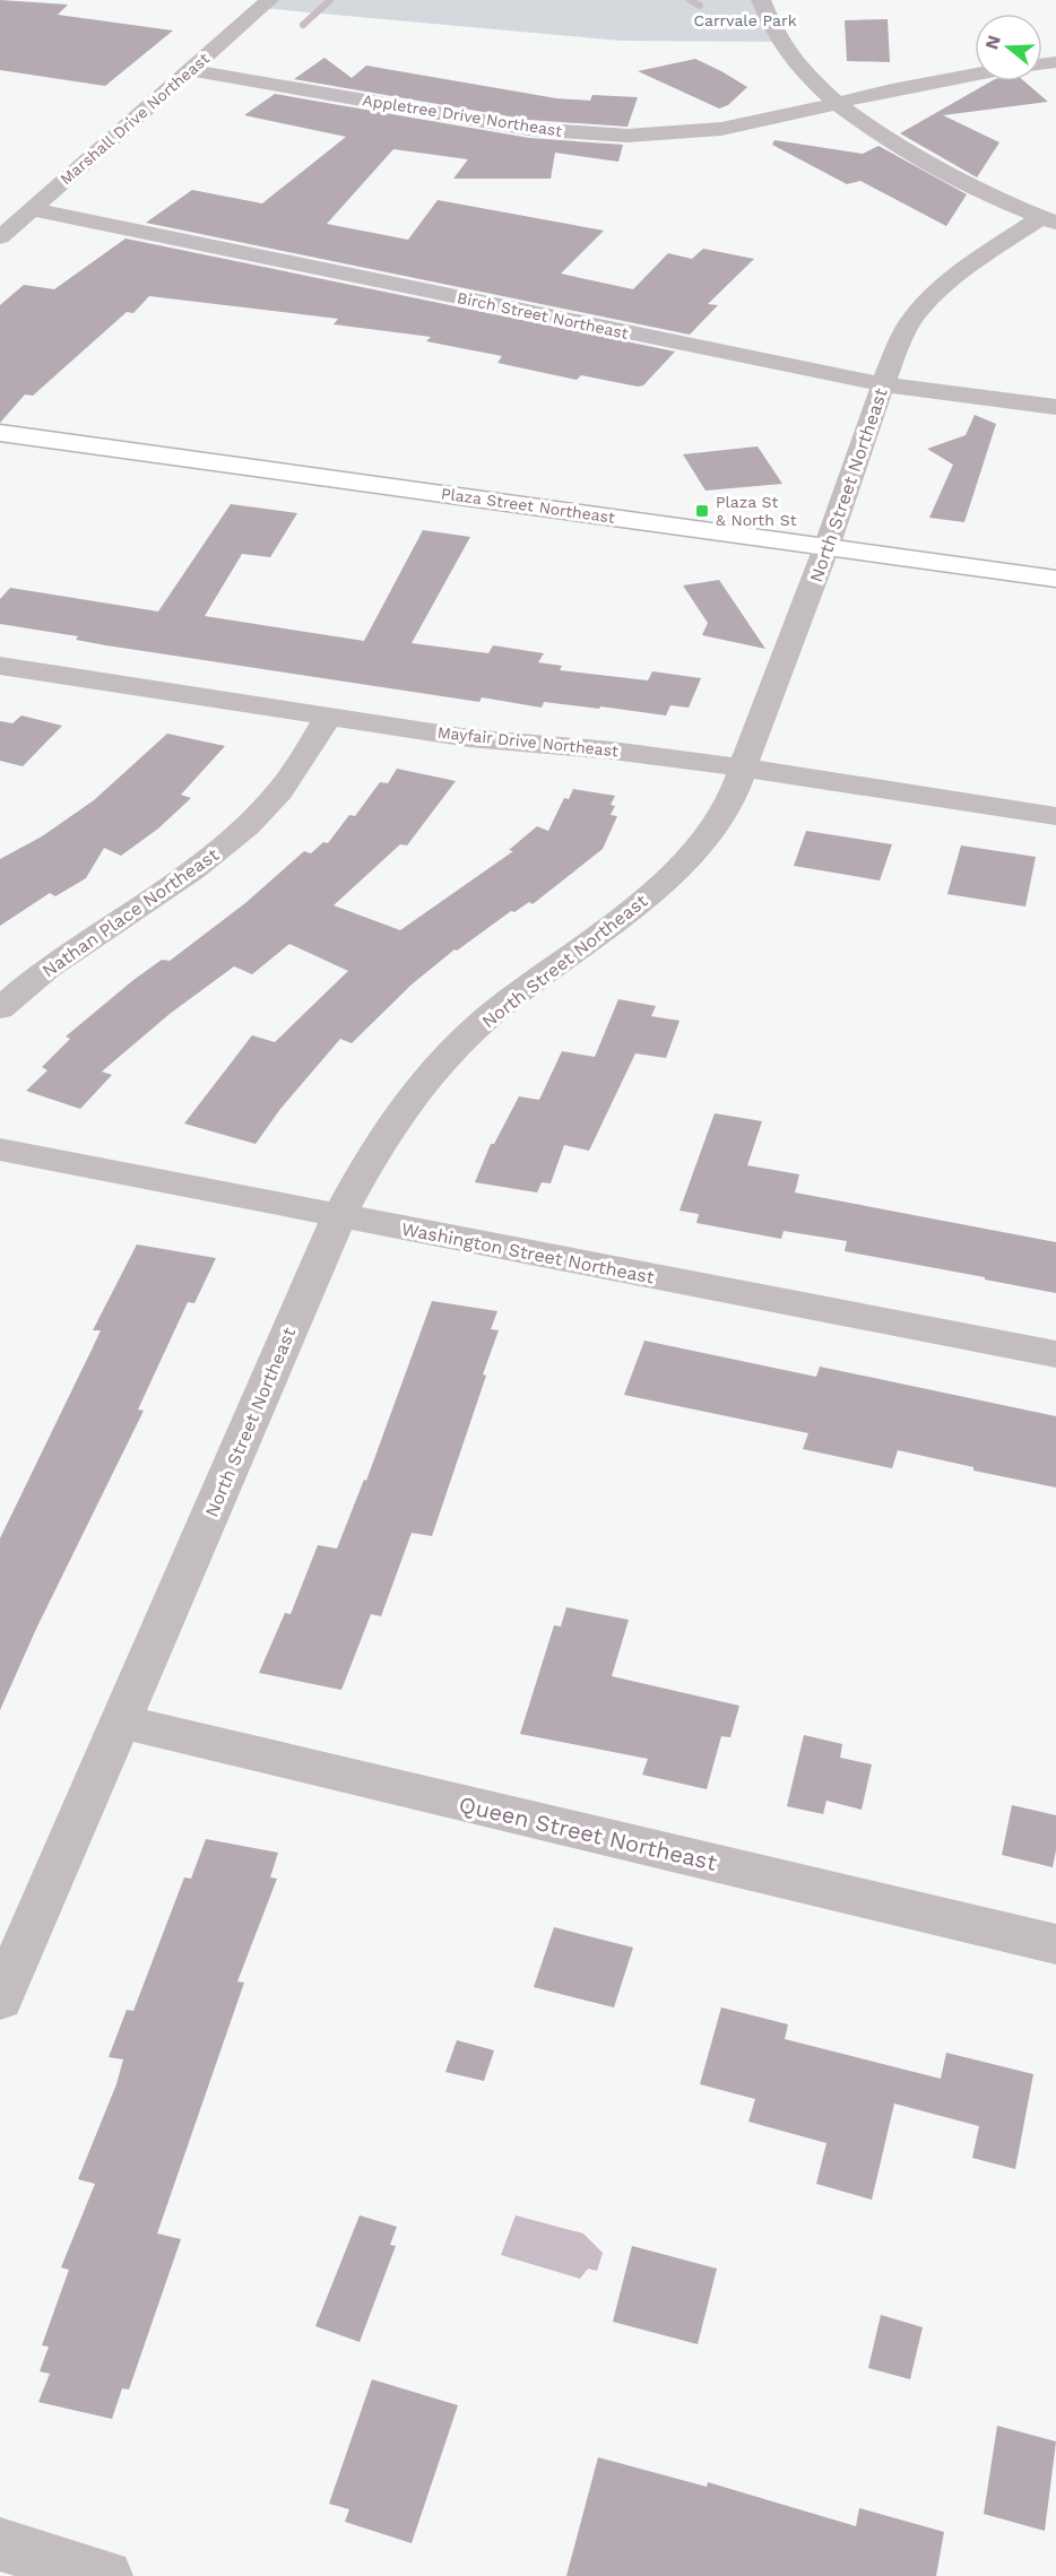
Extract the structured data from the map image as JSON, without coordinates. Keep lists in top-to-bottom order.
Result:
{
  "streets": {
    "main road": ["Plaza Street Northeast"],
    "street": [
      "Appletree Drive Northeast",
      "Marshall Drive Northeast",
      "Birch Street Northeast",
      "North Street Northeast",
      "Mayfair Drive Northeast",
      "Nathan Place Northeast",
      "Washington Street Northeast",
      "Queen Street Northeast"
    ]
  },
  "crossings": [
    ["Appletree Drive Northeast", "Marshall Drive Northeast"],
    ["Marshall Drive Northeast", "Birch Street Northeast"],
    ["Birch Street Northeast", "North Street Northeast"],
    ["North Street Northeast", "Plaza Street Northeast"],
    ["North Street Northeast", "Mayfair Drive Northeast"],
    ["North Street Northeast", "Washington Street Northeast"],
    ["North Street Northeast", "Queen Street Northeast"],
    ["Mayfair Drive Northeast", "Nathan Place Northeast"]
  ],
  "parks": ["Carrvale Park"],
  "places": {
    "transit": ["Plaza St & North St"]
  },
  "north": "left"
}
